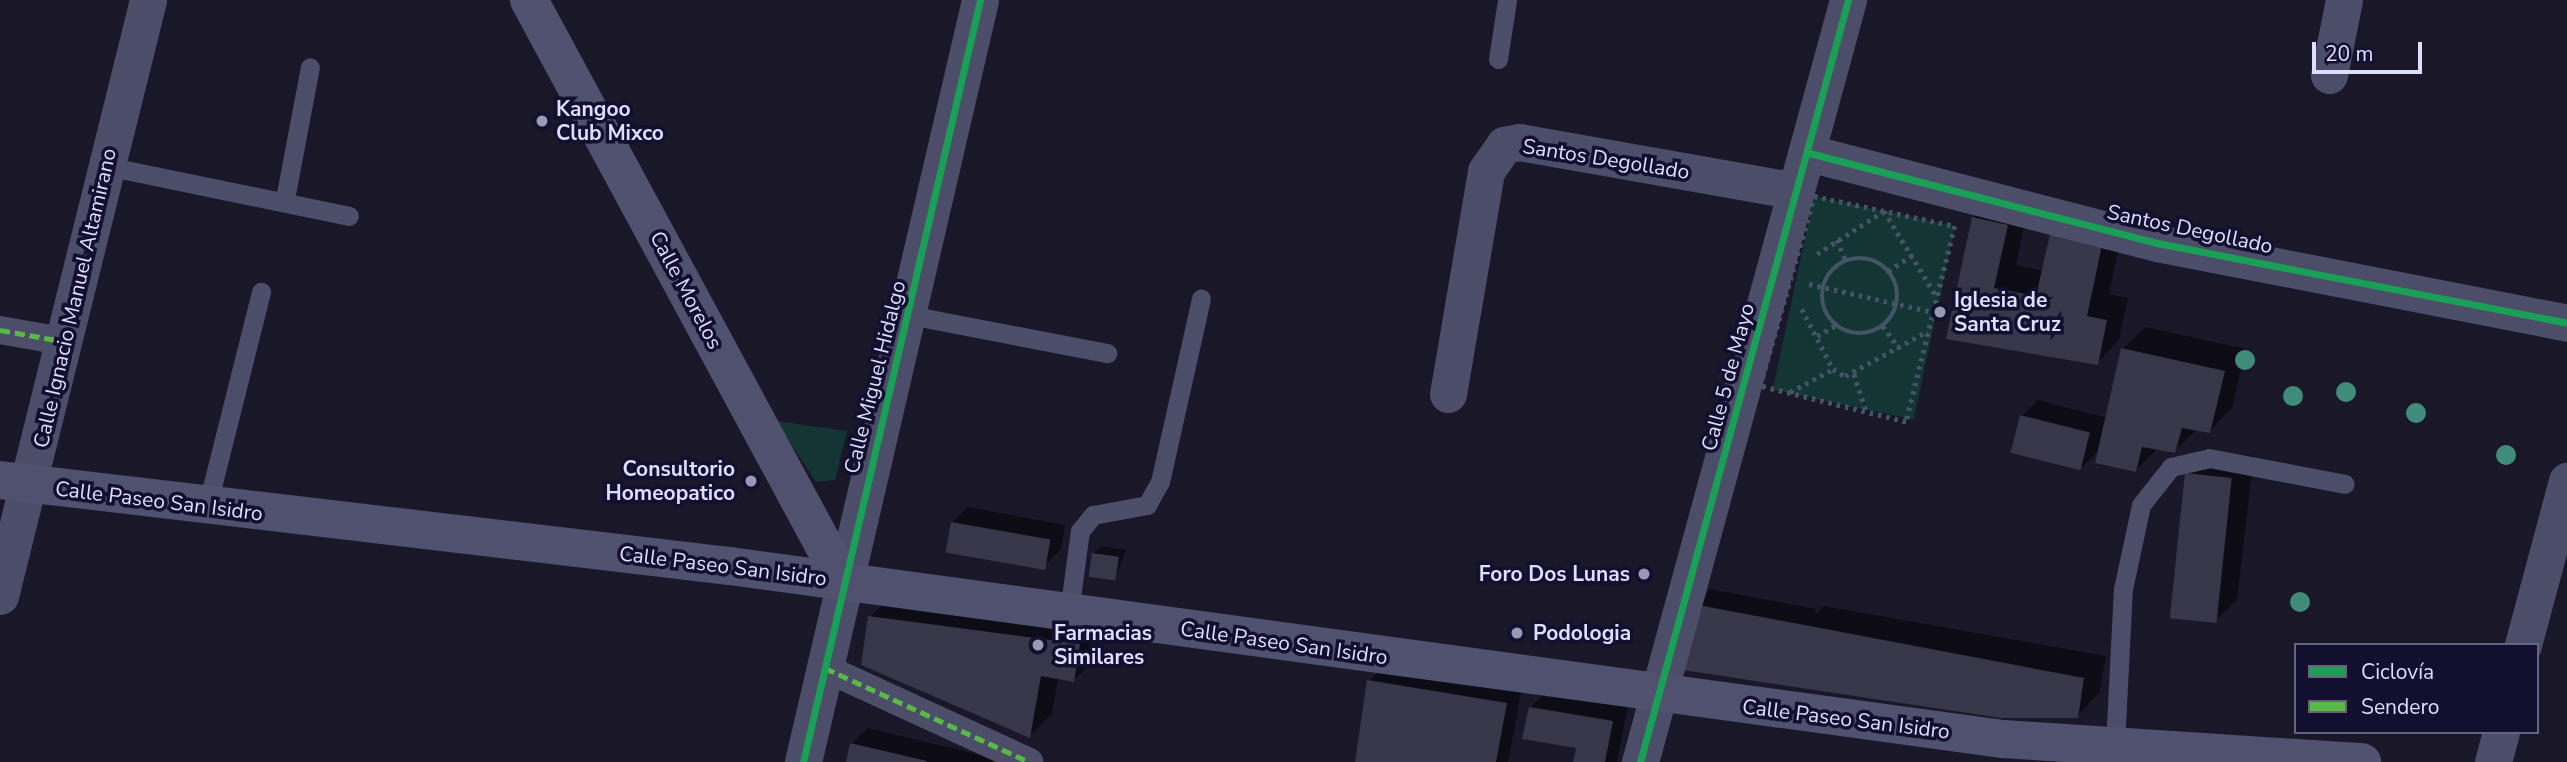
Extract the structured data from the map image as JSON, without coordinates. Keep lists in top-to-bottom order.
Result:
{
  "streets": {
    "main road": ["Calle Morelos", "Calle Paseo San Isidro"],
    "street": [
      "Santos Degollado",
      "Calle Ignacio Manuel Altamirano",
      "Calle Miguel Hidalgo",
      "Calle 5 de Mayo"
    ]
  },
  "crossings": [
    ["Santos Degollado", "Calle 5 de Mayo"],
    ["Calle Morelos", "Calle Miguel Hidalgo"],
    ["Calle Morelos", "Calle Paseo San Isidro"],
    ["Calle Ignacio Manuel Altamirano", "Calle Paseo San Isidro"],
    ["Calle Miguel Hidalgo", "Calle Paseo San Isidro"],
    ["Calle 5 de Mayo", "Calle Paseo San Isidro"]
  ],
  "places": [
    "Kangoo Club Mixco",
    "Iglesia de Santa Cruz",
    "Consultorio Homeopatico",
    "Foro Dos Lunas",
    "Podologia",
    "Farmacias Similares"
  ],
  "legend": ["Ciclovía", "Sendero"],
  "scale_bar": "20 m"
}
